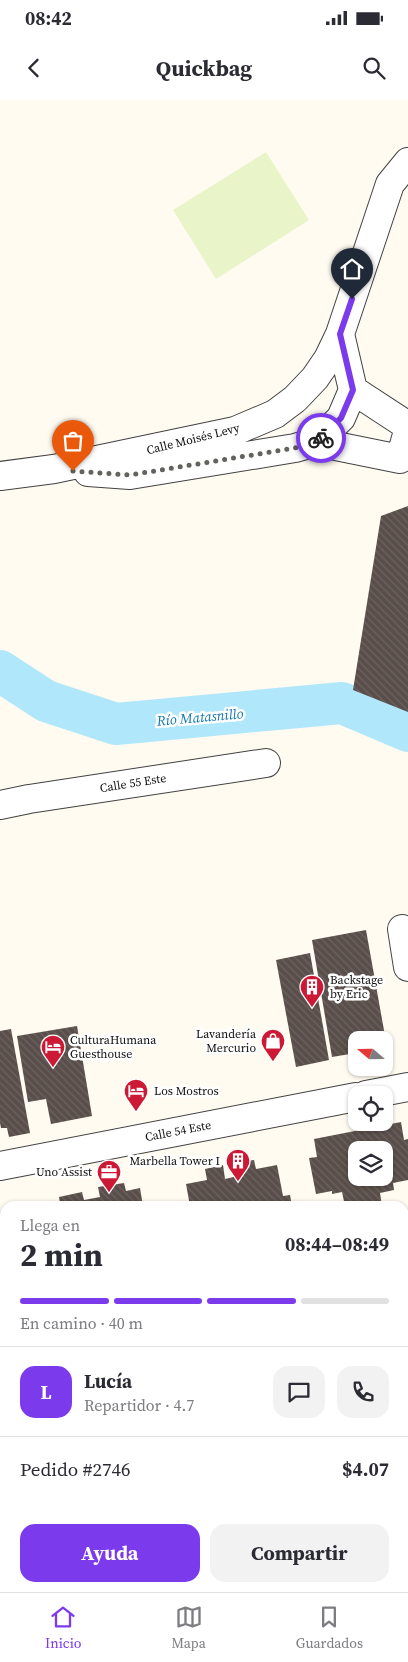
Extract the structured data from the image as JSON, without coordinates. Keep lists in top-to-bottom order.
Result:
{
  "streets": {
    "street": ["Calle Moisés Levy", "Calle 55 Este", "Calle 54 Este"]
  },
  "water": ["Río Matasnillo"],
  "places": {
    "building": ["Backstage by Eric", "Marbella Tower I"],
    "shop": ["Lavandería Mercurio"],
    "hotel": ["CulturaHumana Guesthouse", "Los Mostros"],
    "office": ["Uno Assist"]
  },
  "north": "left",
  "page": {
    "status": "08:42",
    "header": "Quickbag",
    "heading": ["2 min", "Llega en", "08:44–08:49"],
    "panel": [
      "Lucía",
      "Repartidor · 4.7",
      "Pedido #2746",
      "$4.07"
    ],
    "bar": "En camino · 40 m",
    "round": "L",
    "buttons": ["Ayuda", "Compartir"],
    "tabs": ["Inicio", "Mapa", "Guardados"]
  }
}
